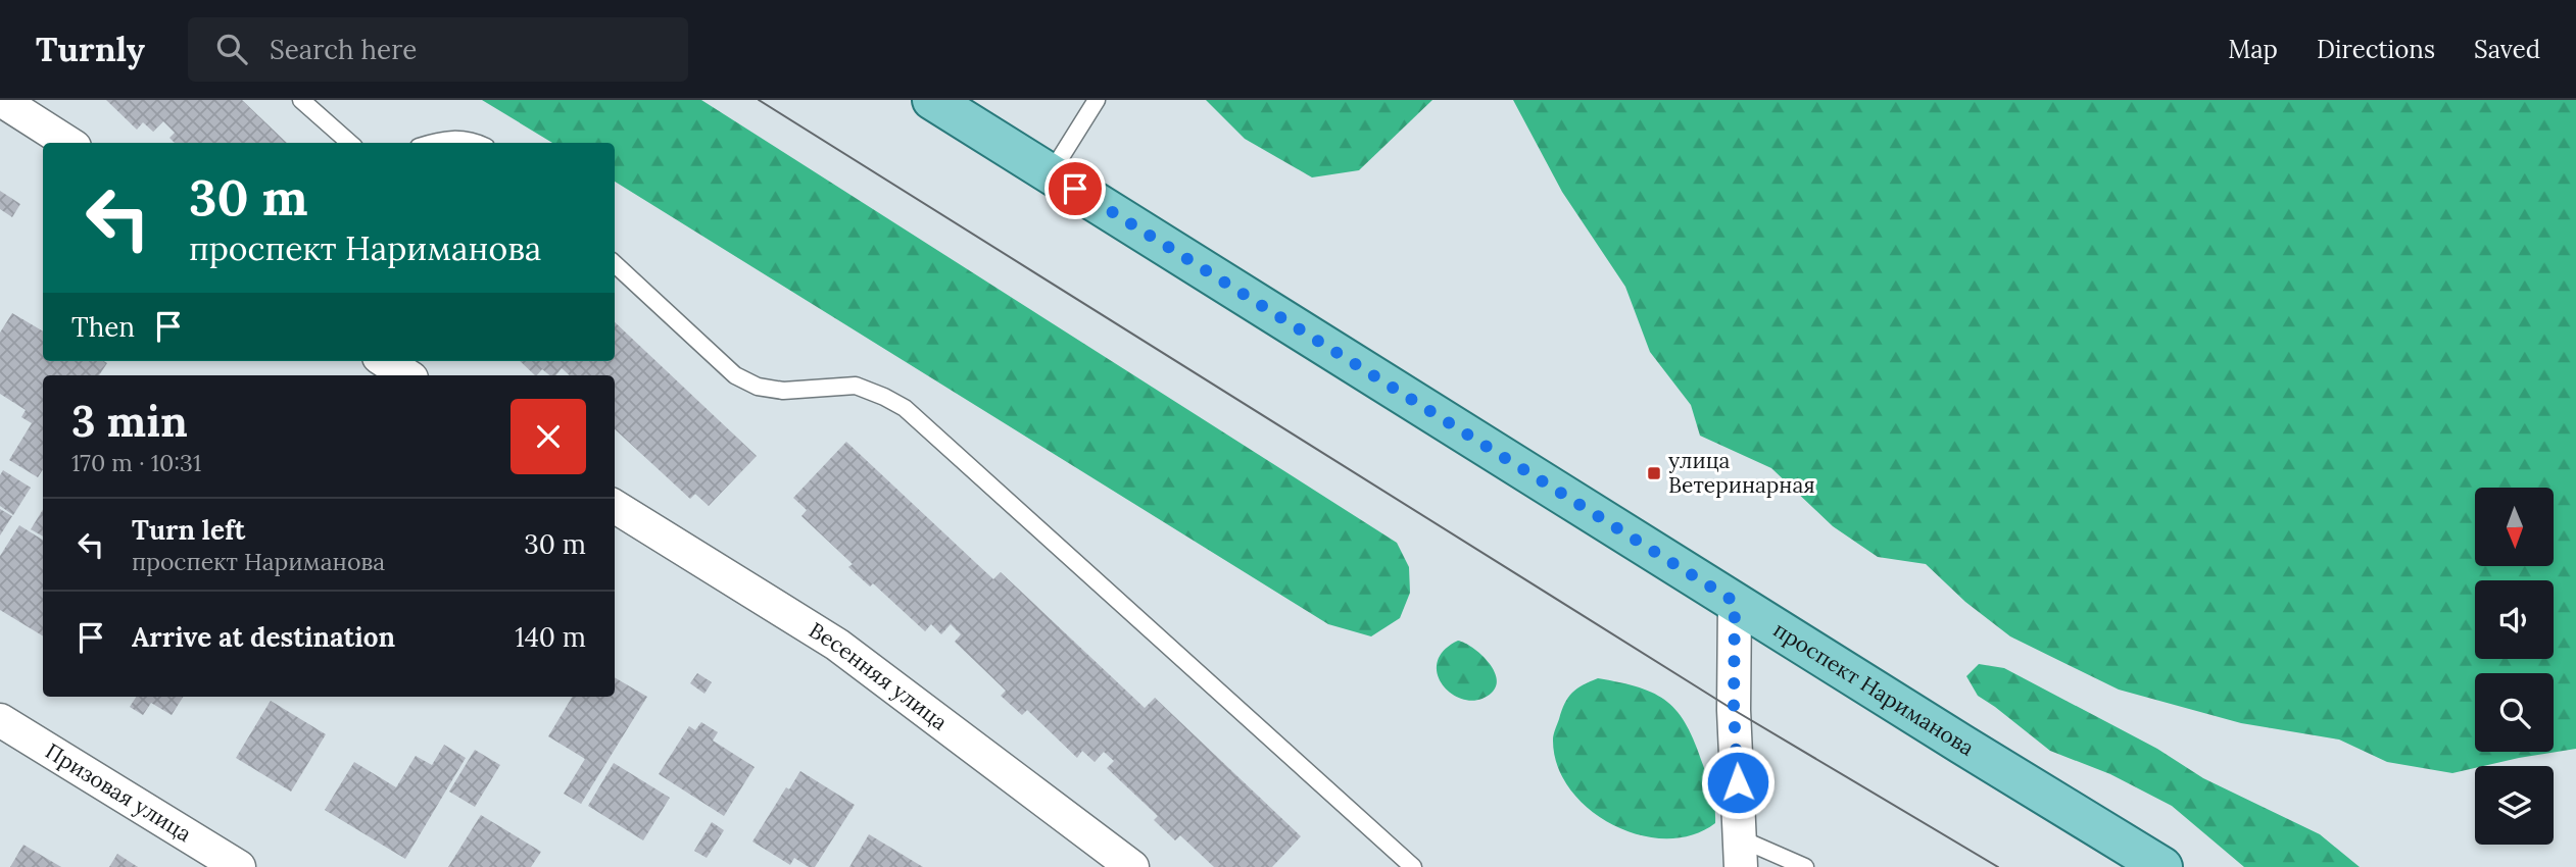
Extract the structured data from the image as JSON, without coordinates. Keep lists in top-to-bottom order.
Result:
{
  "streets": {
    "main road": ["проспект Нариманова"],
    "street": ["Весенняя улица", "Призовая улица"]
  },
  "places": {
    "transit": ["улица Ветеринарная"]
  },
  "north": "bottom",
  "page": {
    "header": "Turnly",
    "search": "Search here",
    "nav": ["Map", "Directions", "Saved"],
    "turn": ["30 m", "проспект Нариманова"],
    "then": "Then",
    "heading": ["3 min", "170 m · 10:31"],
    "list": [
      {
        "name": "Turn left",
        "note": "проспект Нариманова",
        "value": "30 m"
      },
      {
        "name": "Arrive at destination",
        "value": "140 m"
      }
    ]
  }
}
